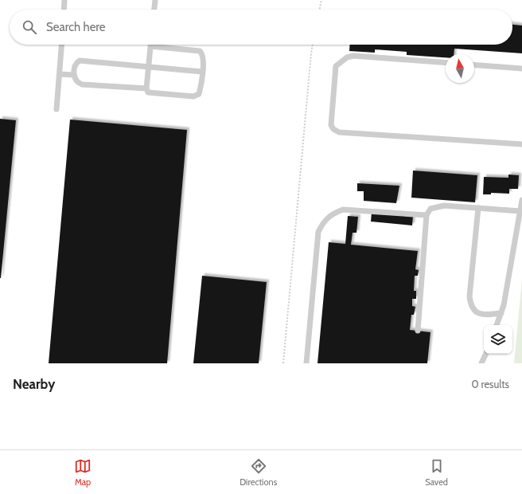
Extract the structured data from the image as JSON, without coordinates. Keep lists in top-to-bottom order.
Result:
{
  "north": "top",
  "page": {
    "search": "Search here",
    "heading": ["Nearby", "0 results"],
    "nav": ["Map", "Directions", "Saved"]
  }
}
